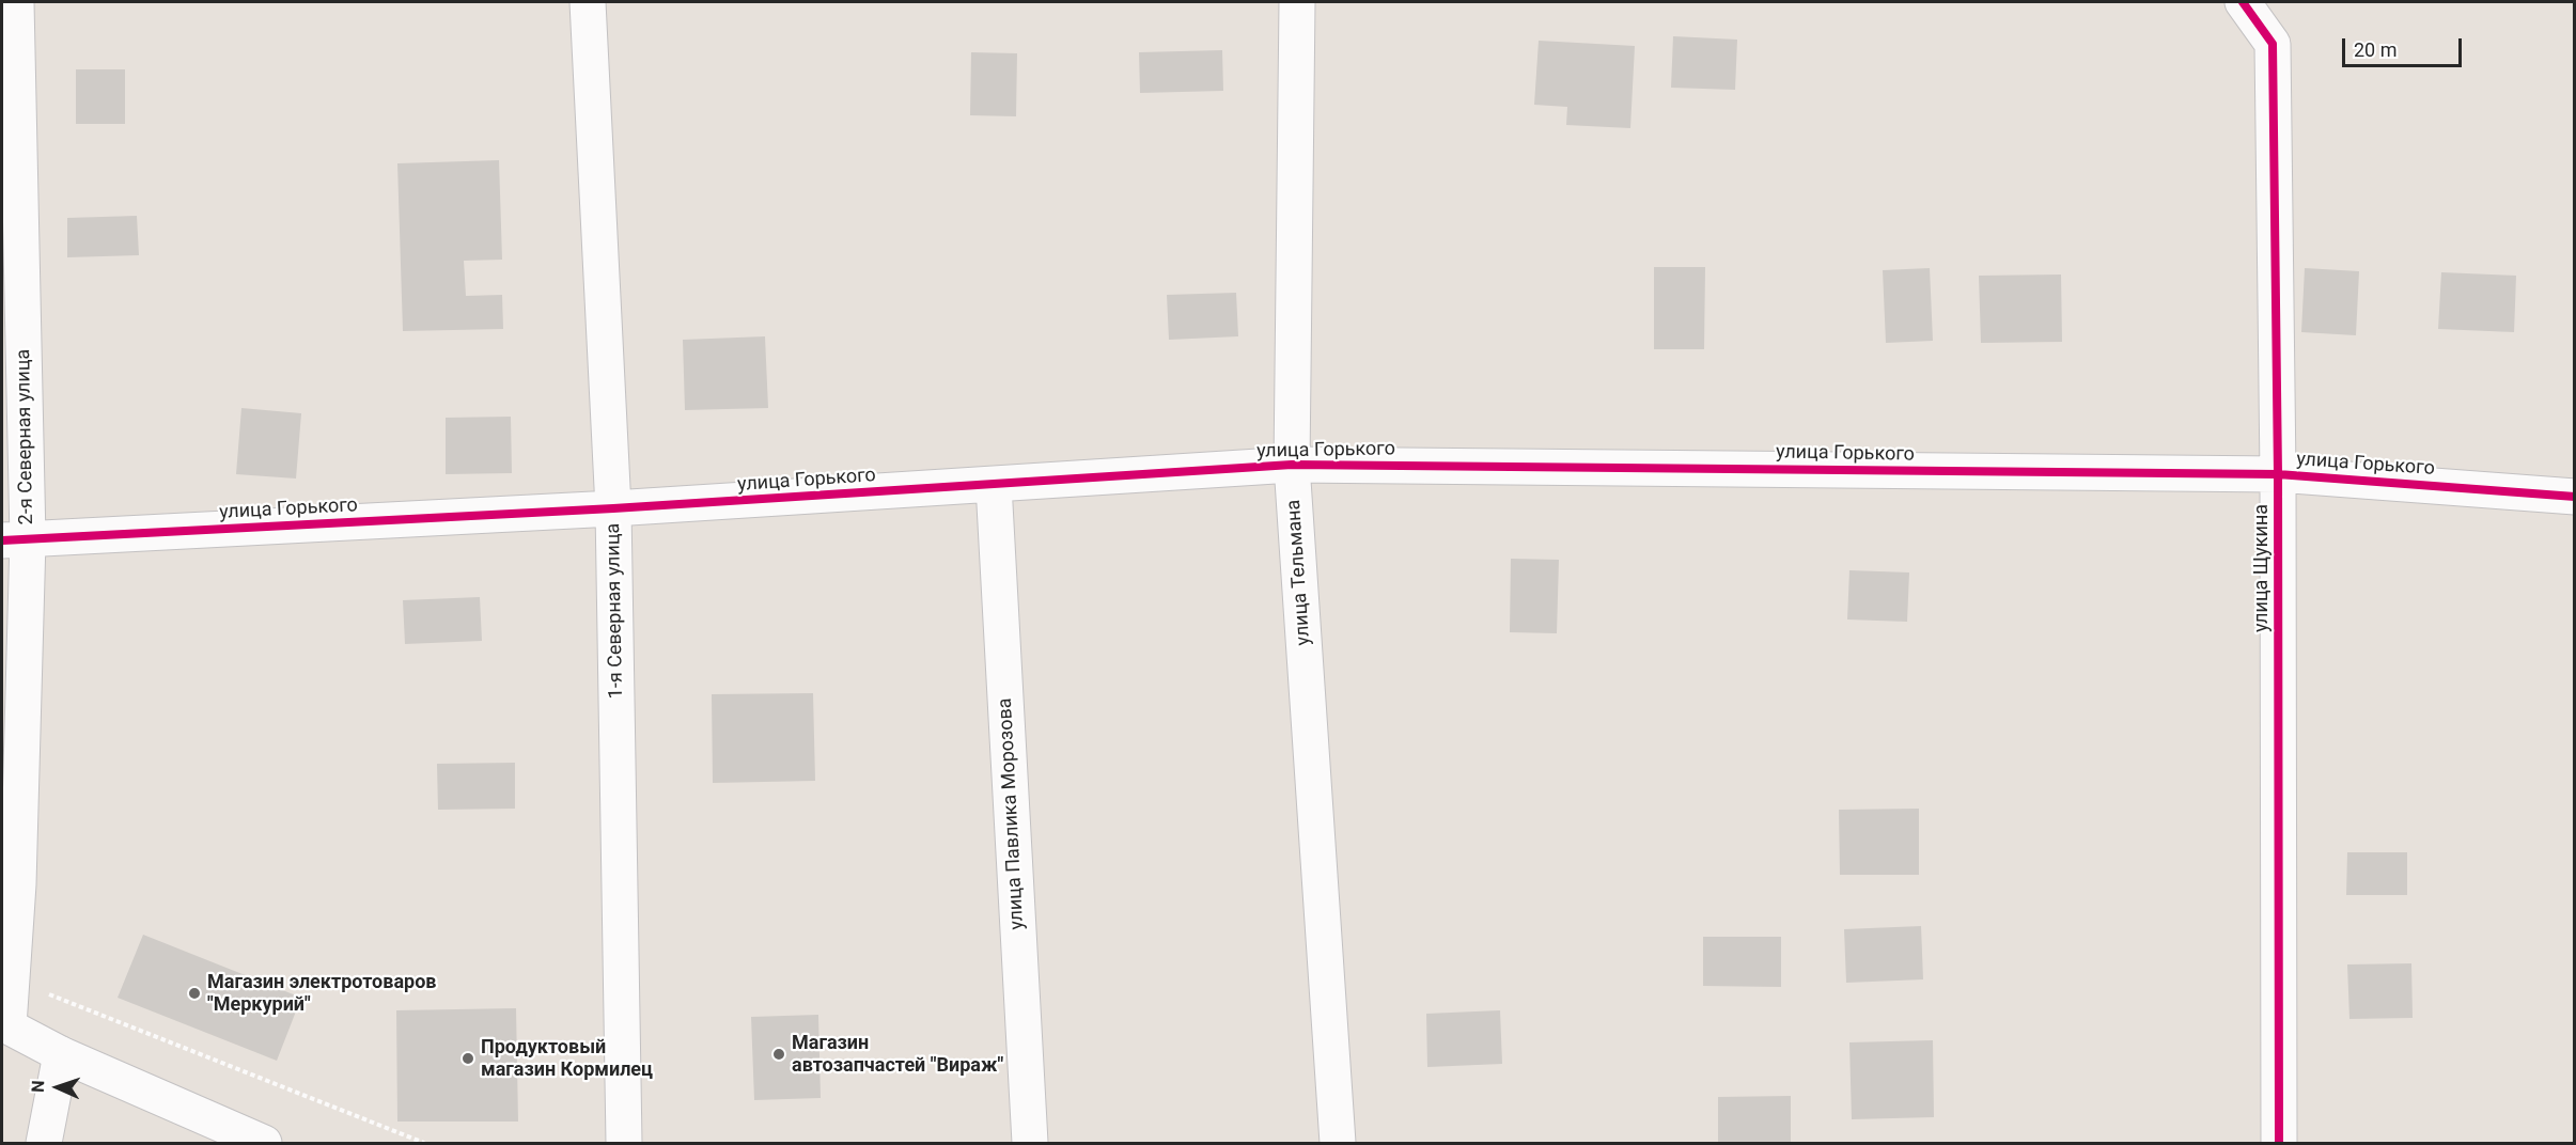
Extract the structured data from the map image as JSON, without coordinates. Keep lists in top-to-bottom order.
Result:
{
  "streets": {
    "street": [
      "2-я Северная улица",
      "улица Горького",
      "улица Щукина",
      "улица Тельмана",
      "1-я Северная улица",
      "улица Павлика Морозова"
    ]
  },
  "crossings": [
    ["2-я Северная улица", "улица Горького"],
    ["улица Горького", "улица Щукина"],
    ["улица Горького", "улица Тельмана"],
    ["улица Горького", "1-я Северная улица"],
    ["улица Горького", "улица Павлика Морозова"]
  ],
  "places": ["Магазин электротоваров \"Меркурий\"", "Магазин автозапчастей \"Вираж\"", "Продуктовый магазин Кормилец"],
  "scale_bar": "20 m",
  "north": "left"
}
